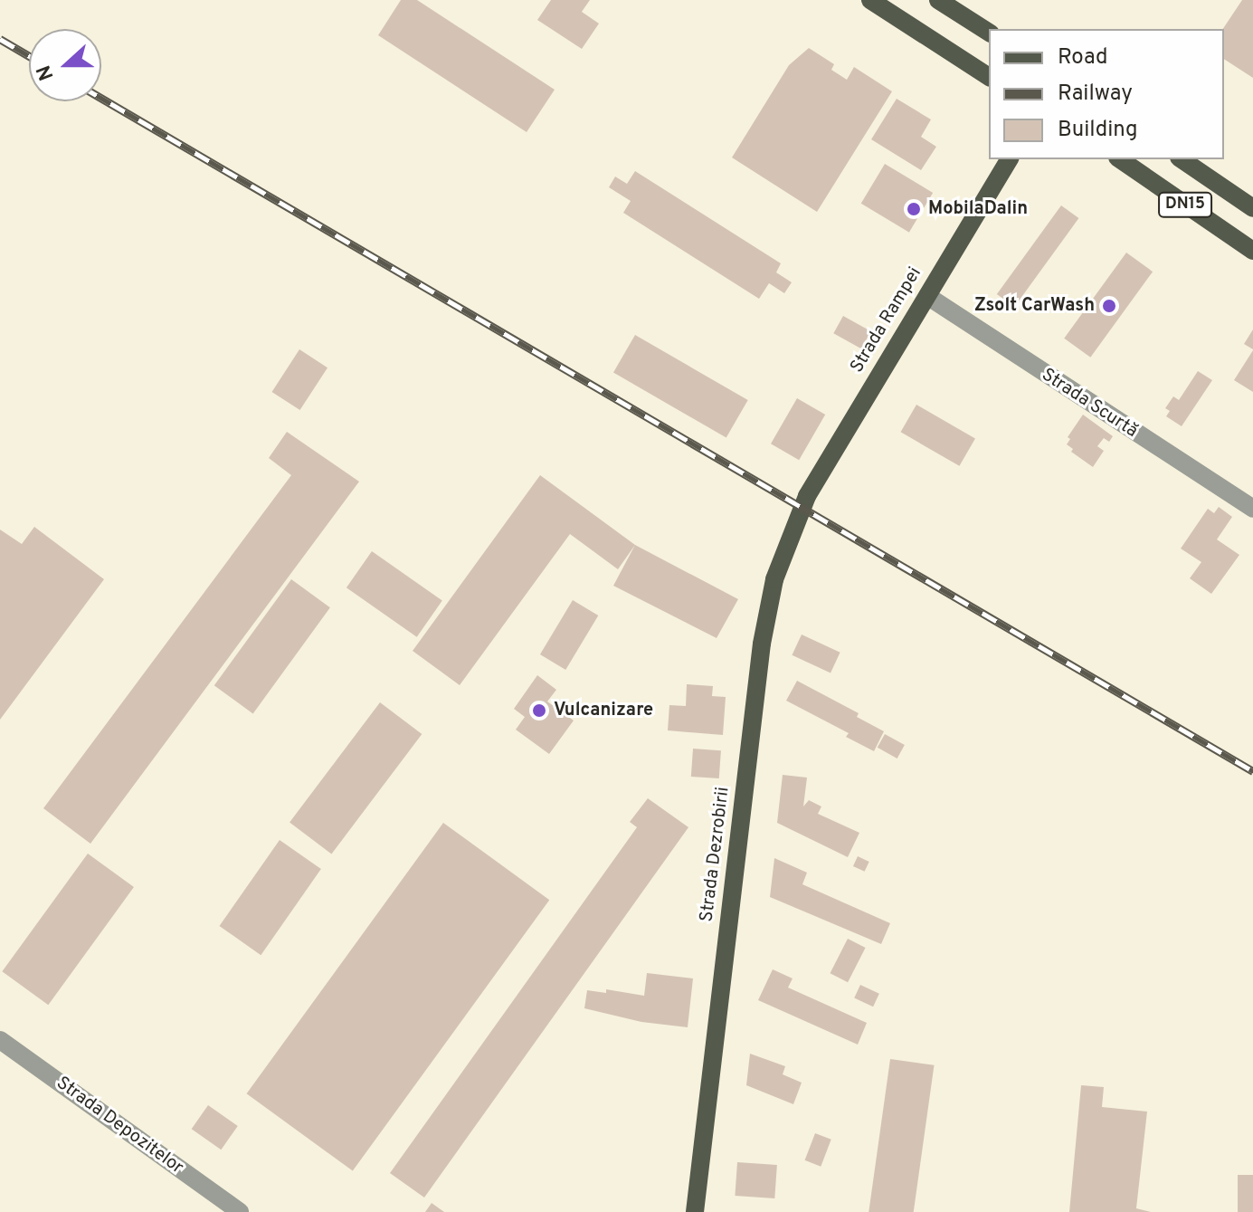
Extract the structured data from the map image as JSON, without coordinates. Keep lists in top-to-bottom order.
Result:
{
  "streets": {
    "main road": ["DN15", "Strada Rampei", "Strada Dezrobirii"],
    "street": ["Strada Scurtă", "Strada Depozitelor"]
  },
  "crossings": [
    ["Strada Rampei", "Strada Scurtă"],
    ["Strada Rampei", "Strada Dezrobirii"]
  ],
  "places": ["MobilaDalin", "Zsolt CarWash", "Vulcanizare"],
  "legend": ["Road", "Railway", "Building"],
  "north": "left"
}
